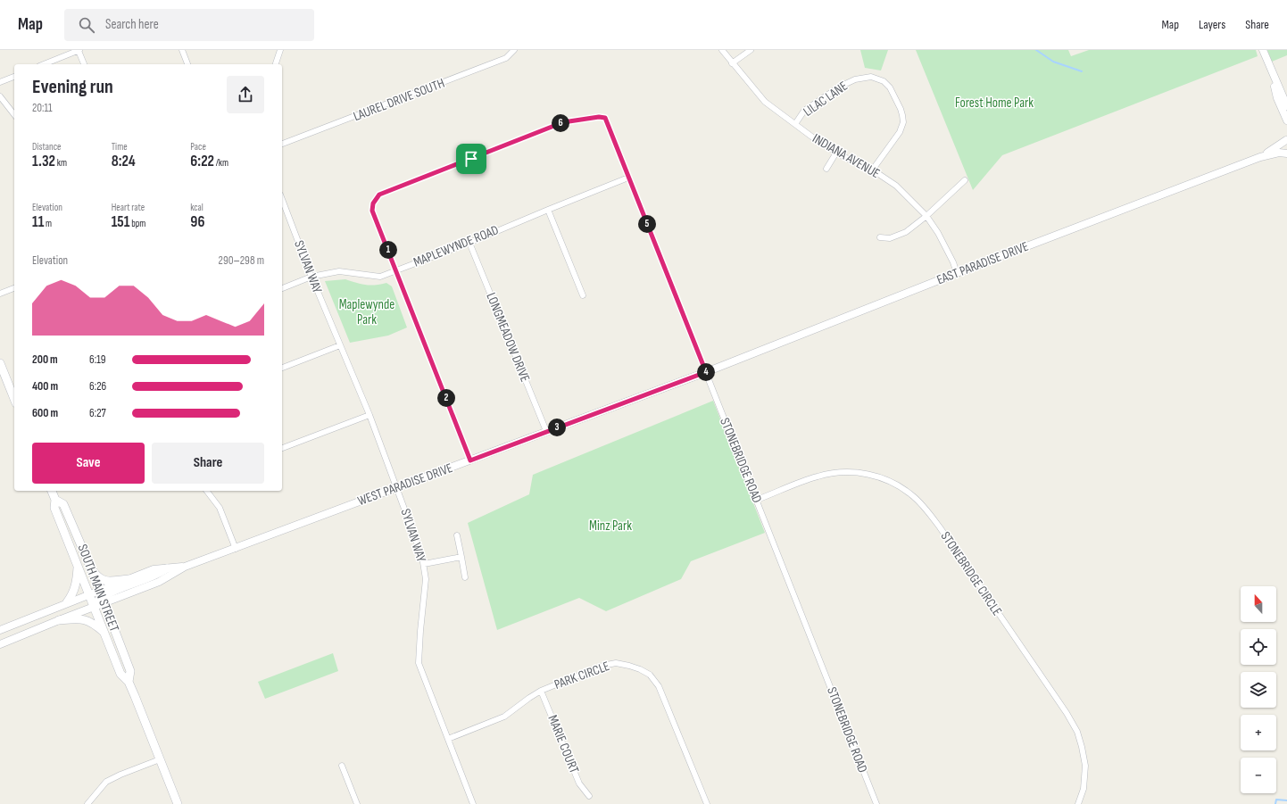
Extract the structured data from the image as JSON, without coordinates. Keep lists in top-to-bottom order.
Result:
{
  "streets": {
    "main road": ["SOUTH MAIN STREET"],
    "street": [
      "LILAC LANE",
      "LAUREL DRIVE SOUTH",
      "INDIANA AVENUE",
      "MAPLEWYNDE ROAD",
      "EAST PARADISE DRIVE",
      "SYLVAN WAY",
      "LONGMEADOW DRIVE",
      "STONEBRIDGE ROAD",
      "WEST PARADISE DRIVE",
      "STONEBRIDGE CIRCLE",
      "PARK CIRCLE",
      "MARIE COURT"
    ]
  },
  "crossings": [
    ["LILAC LANE", "INDIANA AVENUE"],
    ["INDIANA AVENUE", "EAST PARADISE DRIVE"],
    ["MAPLEWYNDE ROAD", "SYLVAN WAY"],
    ["MAPLEWYNDE ROAD", "LONGMEADOW DRIVE"],
    ["MAPLEWYNDE ROAD", "STONEBRIDGE ROAD"],
    ["EAST PARADISE DRIVE", "STONEBRIDGE ROAD"],
    ["EAST PARADISE DRIVE", "WEST PARADISE DRIVE"],
    ["SYLVAN WAY", "WEST PARADISE DRIVE"],
    ["SYLVAN WAY", "PARK CIRCLE"],
    ["LONGMEADOW DRIVE", "WEST PARADISE DRIVE"],
    ["STONEBRIDGE ROAD", "WEST PARADISE DRIVE"],
    ["STONEBRIDGE ROAD", "STONEBRIDGE CIRCLE"],
    ["WEST PARADISE DRIVE", "SOUTH MAIN STREET"],
    ["PARK CIRCLE", "MARIE COURT"]
  ],
  "parks": ["Forest Home Park", "Maplewynde Park", "Minz Park"],
  "north": "top",
  "page": {
    "header": "Map",
    "search": "Search here",
    "nav": ["Map", "Layers", "Share"],
    "heading": ["Evening run", "20:11"],
    "pins": [
      "6",
      "5",
      "1",
      "4",
      "2",
      "3"
    ],
    "stats": [
      ["Distance", "1.32 km"],
      ["Time", "8:24"],
      ["Pace", "6:22 /km"],
      ["Elevation", "11 m"],
      ["Heart rate", "151 bpm"],
      ["kcal", "96"]
    ],
    "chart": ["Elevation", "290–298 m"],
    "list": [
      {
        "name": "200 m",
        "note": "6:19"
      },
      {
        "name": "400 m",
        "note": "6:26"
      },
      {
        "name": "600 m",
        "note": "6:27"
      }
    ],
    "buttons": ["Save", "Share"],
    "map_buttons": ["+", "−"]
  }
}
